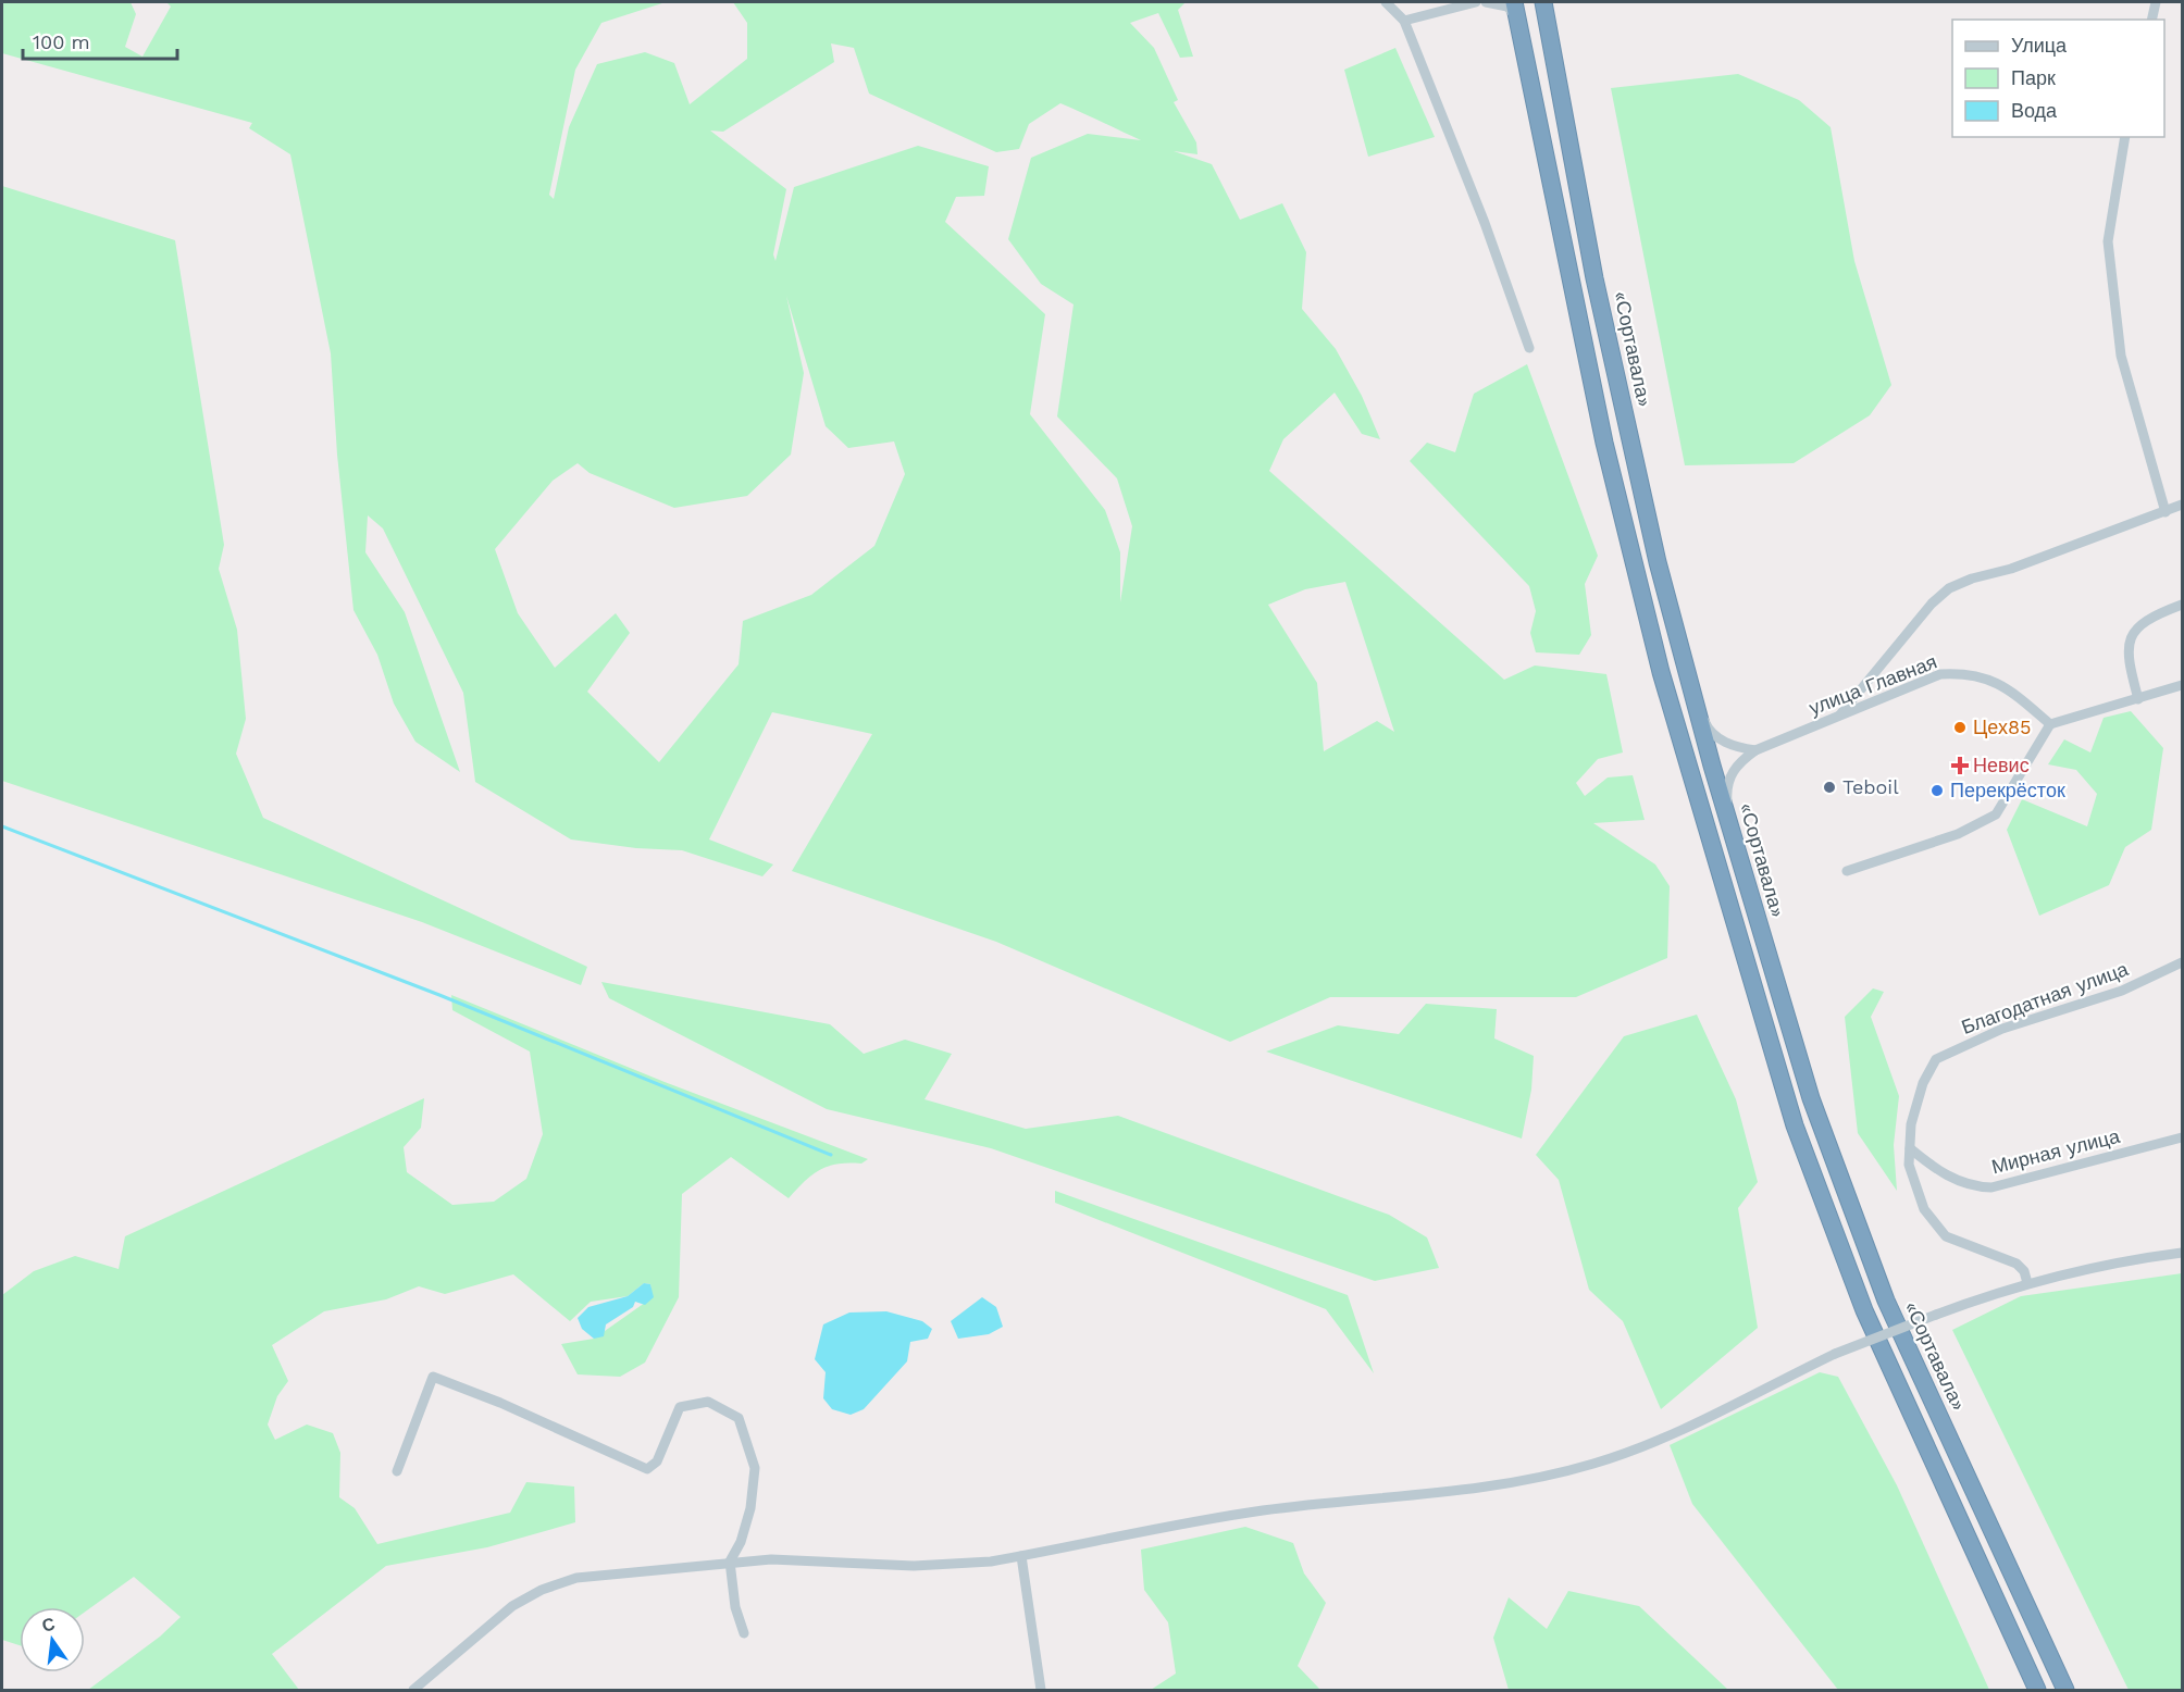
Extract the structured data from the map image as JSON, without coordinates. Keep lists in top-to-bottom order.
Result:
{
  "streets": {
    "highway": ["«Сортавала»"],
    "street": ["улица Главная", "Благодатная улица", "Мирная улица"]
  },
  "crossings": [
    ["Благодатная улица", "Мирная улица"]
  ],
  "places": {
    "other": ["Цех85", "Teboil", "Перекрёсток"],
    "health": ["Невис"]
  },
  "legend": ["Улица", "Парк", "Вода"],
  "scale_bar": "100 m",
  "north": "top"
}
